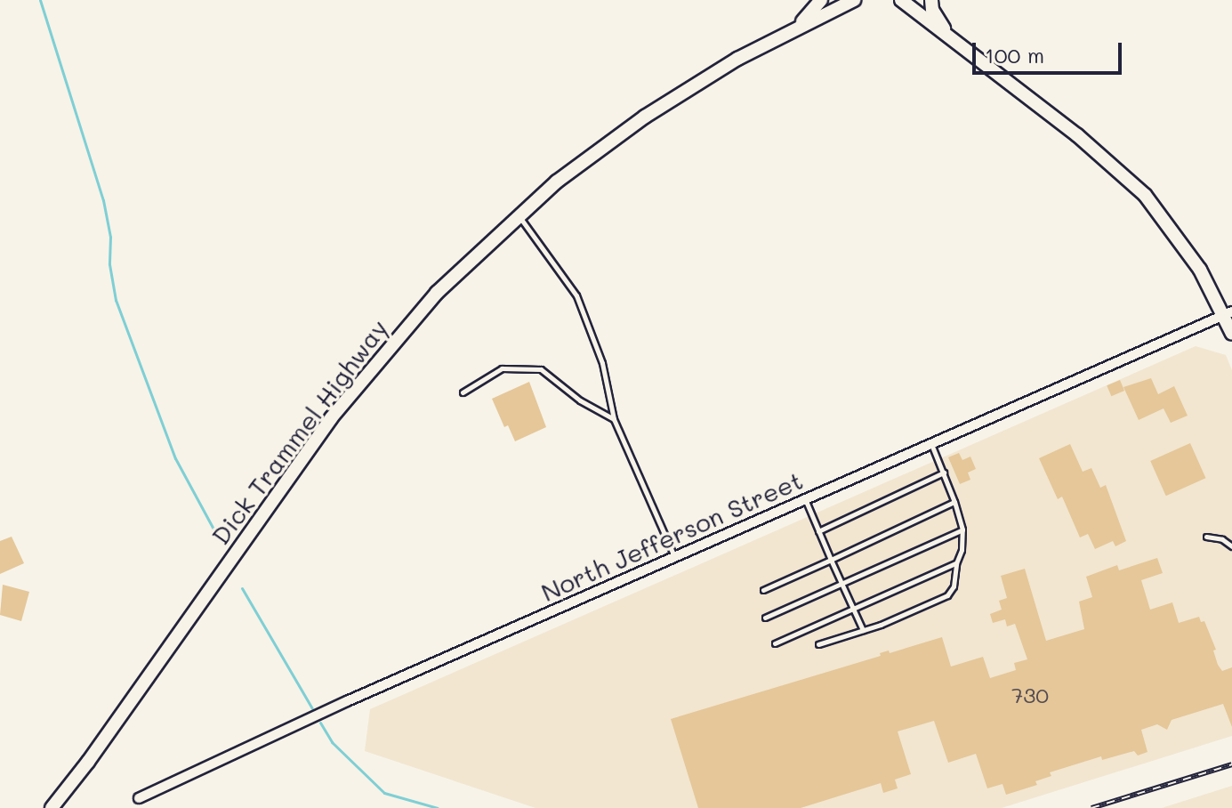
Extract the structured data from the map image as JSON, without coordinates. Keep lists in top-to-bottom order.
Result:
{
  "streets": {
    "main road": ["Dick Trammel Highway"],
    "street": ["North Jefferson Street"]
  },
  "house_numbers": ["730"],
  "scale_bar": "100 m"
}
